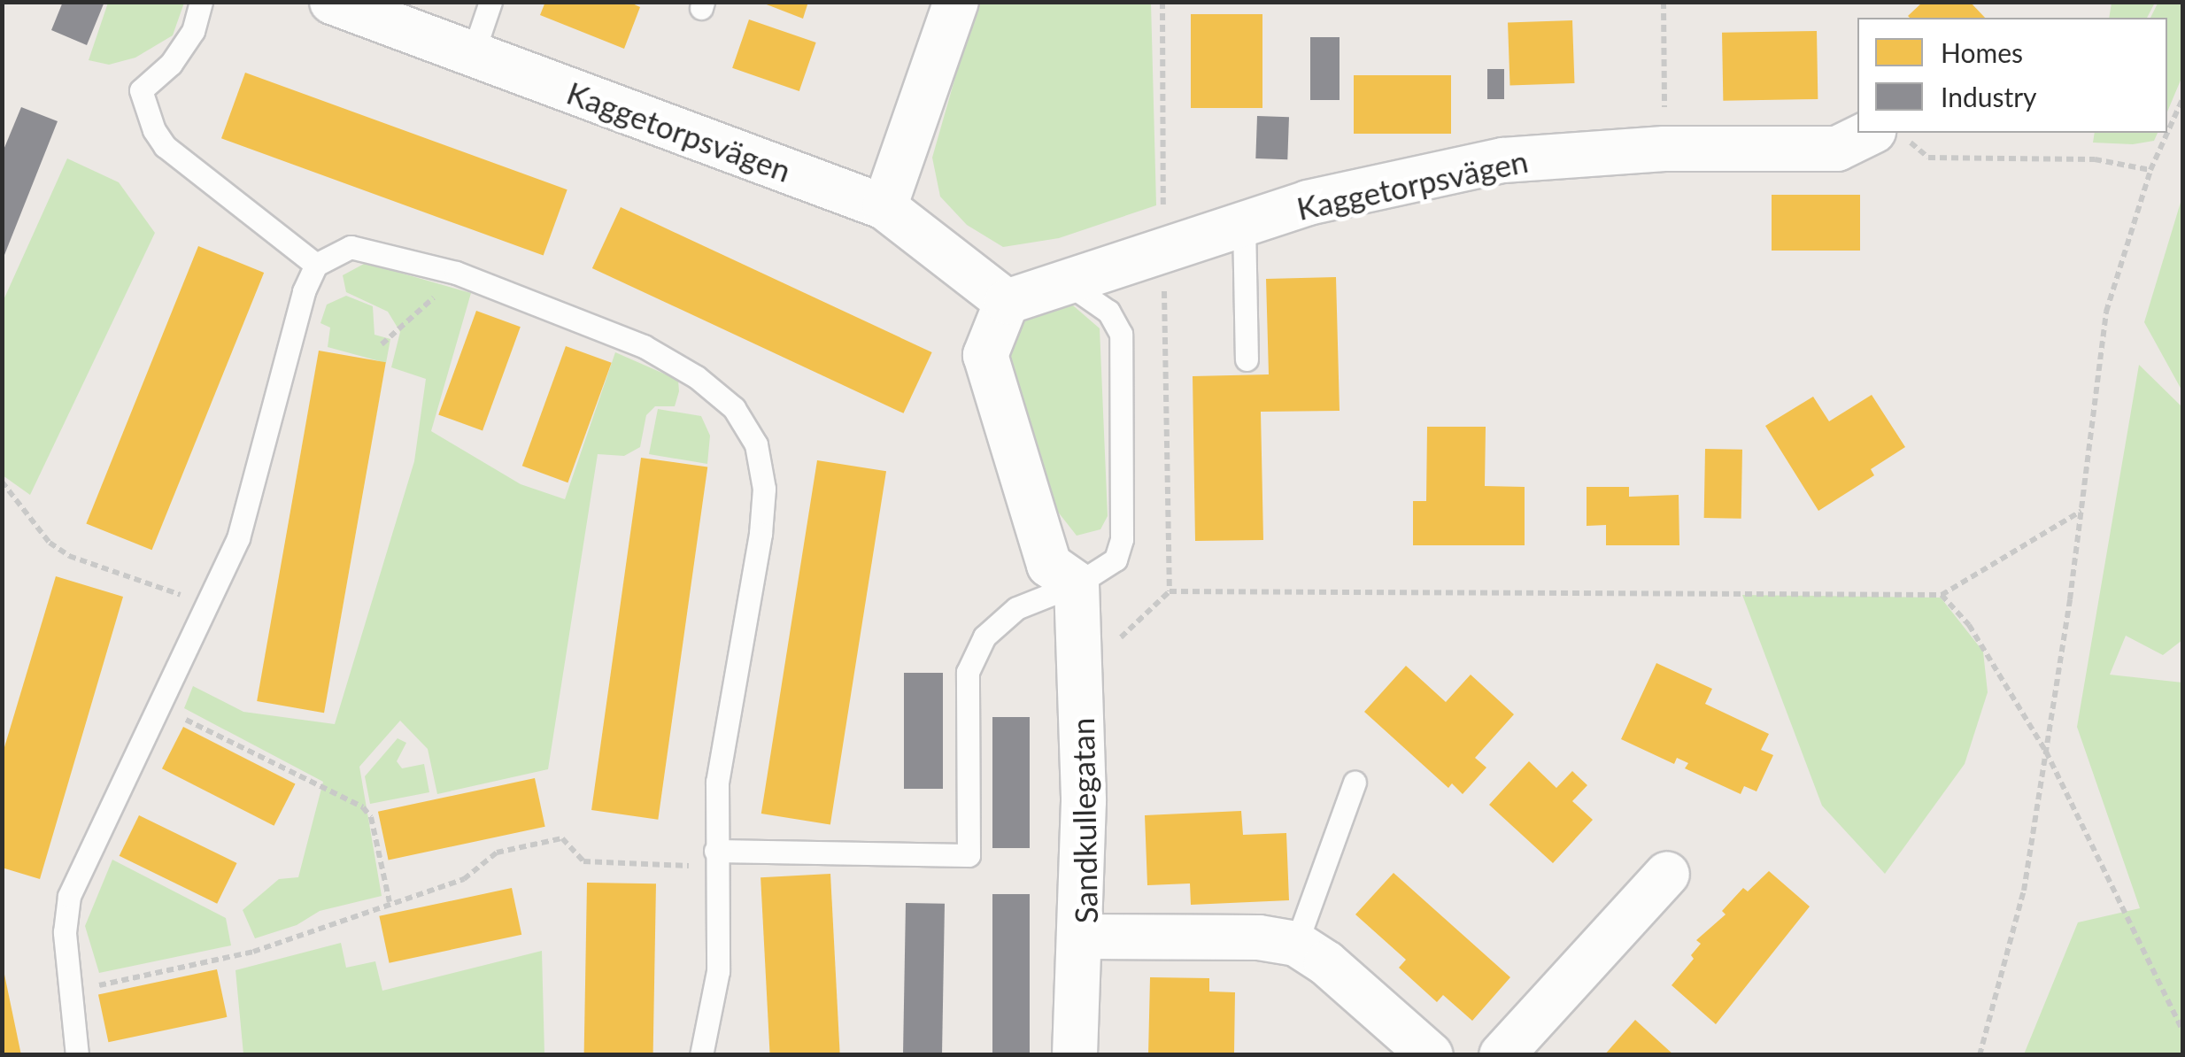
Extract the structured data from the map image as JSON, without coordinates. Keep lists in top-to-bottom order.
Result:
{
  "streets": {
    "street": ["Kaggetorpsvägen", "Sandkullegatan"]
  },
  "legend": ["Homes", "Industry"]
}
